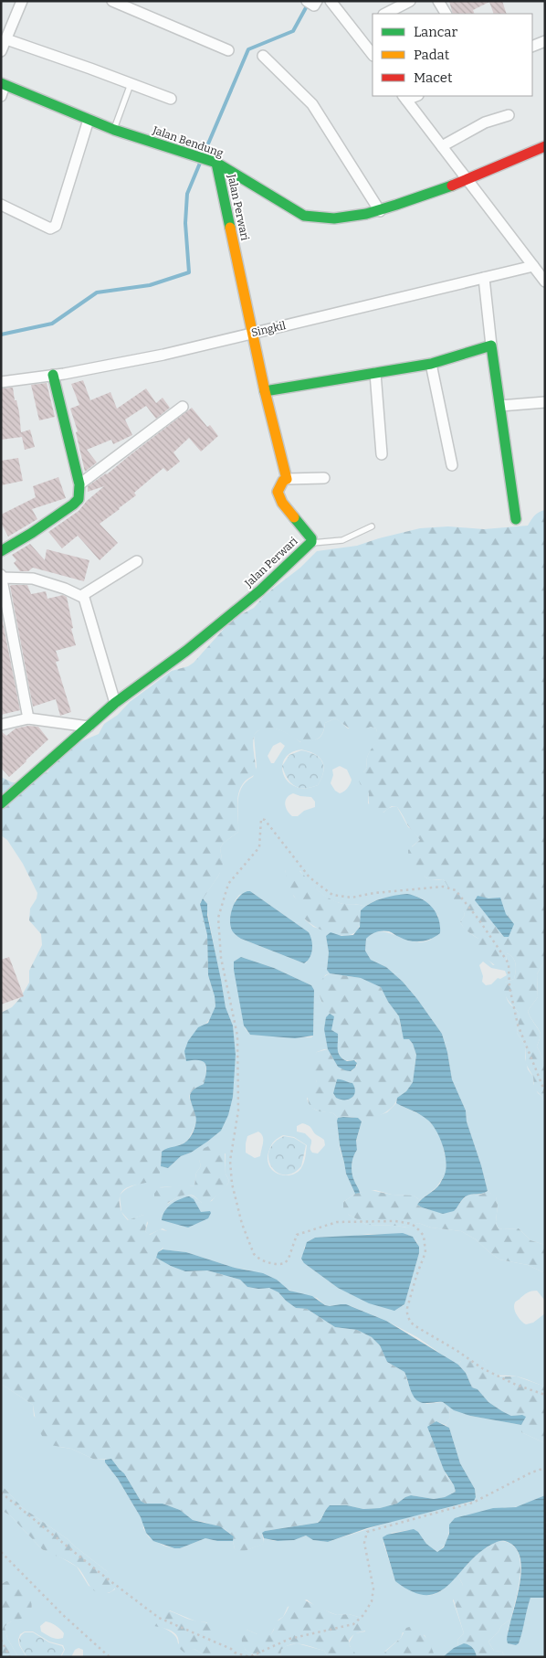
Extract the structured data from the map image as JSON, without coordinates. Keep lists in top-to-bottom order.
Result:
{
  "streets": {
    "street": ["Jalan Bendung", "Jalan Perwari", "Singkil"]
  },
  "crossings": [
    ["Jalan Bendung", "Jalan Perwari"],
    ["Jalan Perwari", "Singkil"]
  ],
  "legend": ["Lancar", "Padat", "Macet"]
}
